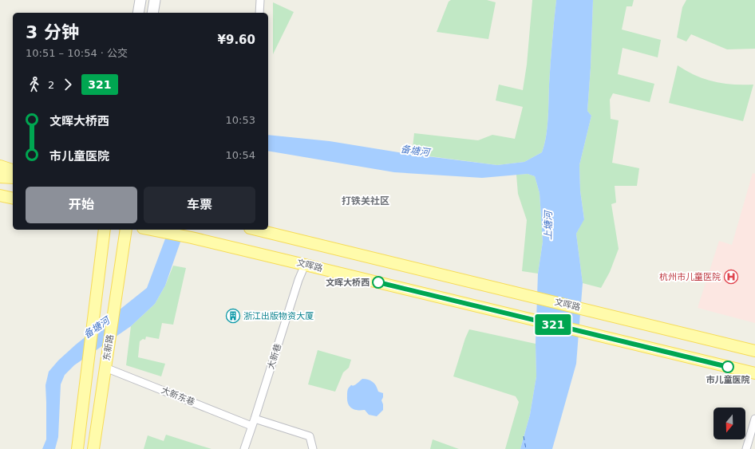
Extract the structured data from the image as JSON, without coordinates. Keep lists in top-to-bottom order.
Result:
{
  "streets": {
    "main road": ["文晖路", "东新路"],
    "street": ["大新巷", "大新东巷"]
  },
  "crossings": [
    ["文晖路", "大新巷"],
    ["东新路", "大新东巷"],
    ["大新巷", "大新东巷"]
  ],
  "districts": ["打铁关社区"],
  "water": ["备塘河", "上塘河"],
  "places": {
    "hospital": ["杭州市儿童医院"],
    "other": ["文晖大桥西", "市儿童医院"],
    "building": ["浙江出版物资大厦"]
  },
  "lines": ["bus line 321"],
  "north": "bottom",
  "page": {
    "on_map": "321",
    "heading": ["3 分钟", "10:51 – 10:54 · 公交", "¥9.60"],
    "legs": ["2", "321"],
    "list": [
      {
        "name": "文晖大桥西",
        "value": "10:53"
      },
      {
        "name": "市儿童医院",
        "value": "10:54"
      }
    ],
    "buttons": ["开始", "车票"]
  }
}
